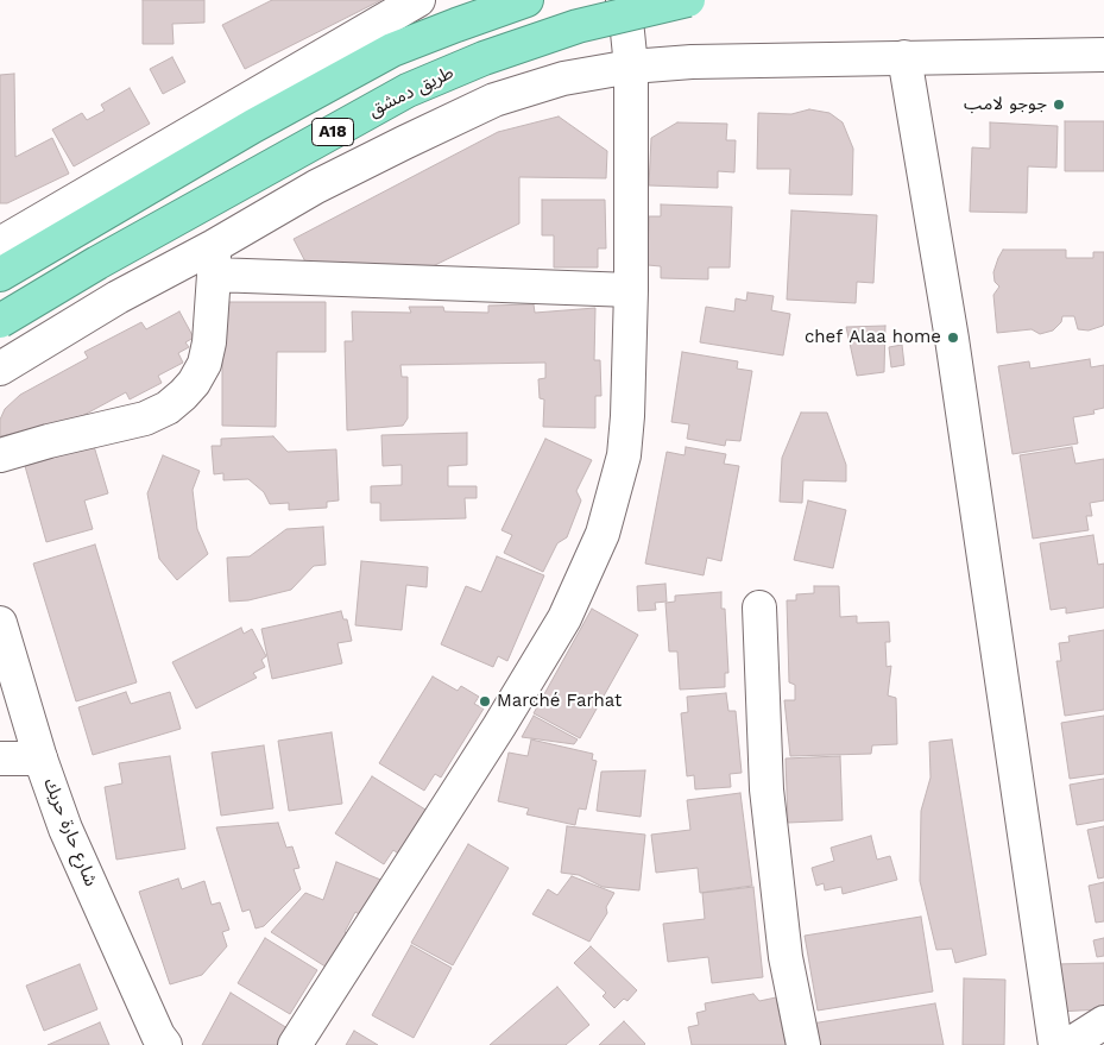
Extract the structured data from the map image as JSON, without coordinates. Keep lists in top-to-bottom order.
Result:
{
  "streets": {
    "highway": ["طريق دمشق", "A18"],
    "street": ["شارع حارة حريك"]
  },
  "places": ["جوجو لامب", "chef Alaa home", "Marché Farhat"]
}
